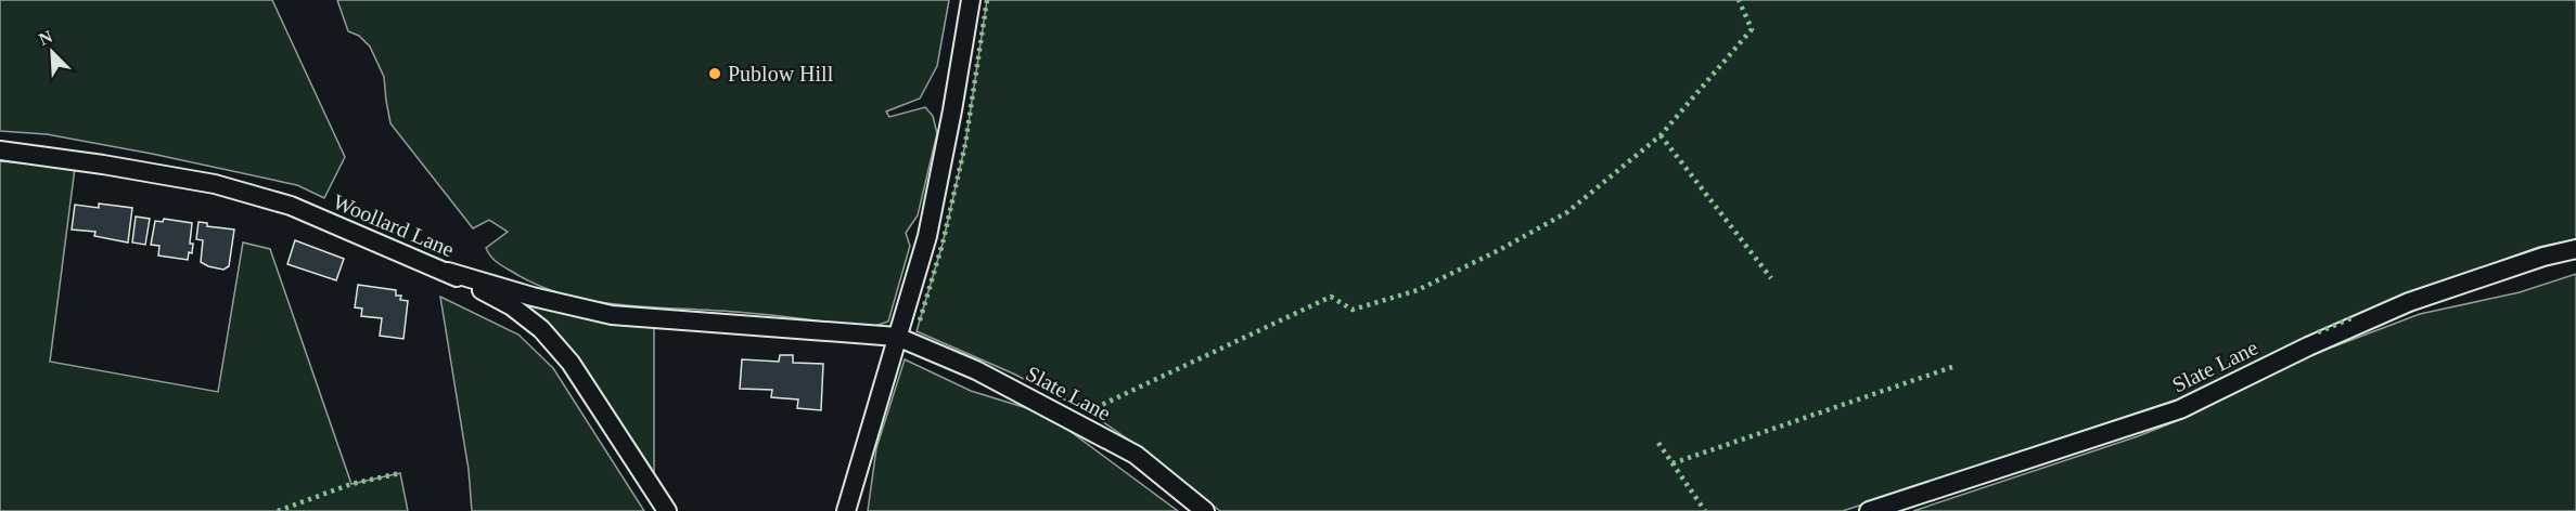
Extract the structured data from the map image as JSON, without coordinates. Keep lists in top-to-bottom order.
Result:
{
  "streets": {
    "street": ["Woollard Lane", "Slate Lane"]
  },
  "crossings": [
    ["Woollard Lane", "Slate Lane"]
  ],
  "places": ["Publow Hill"],
  "north": "top left"
}
